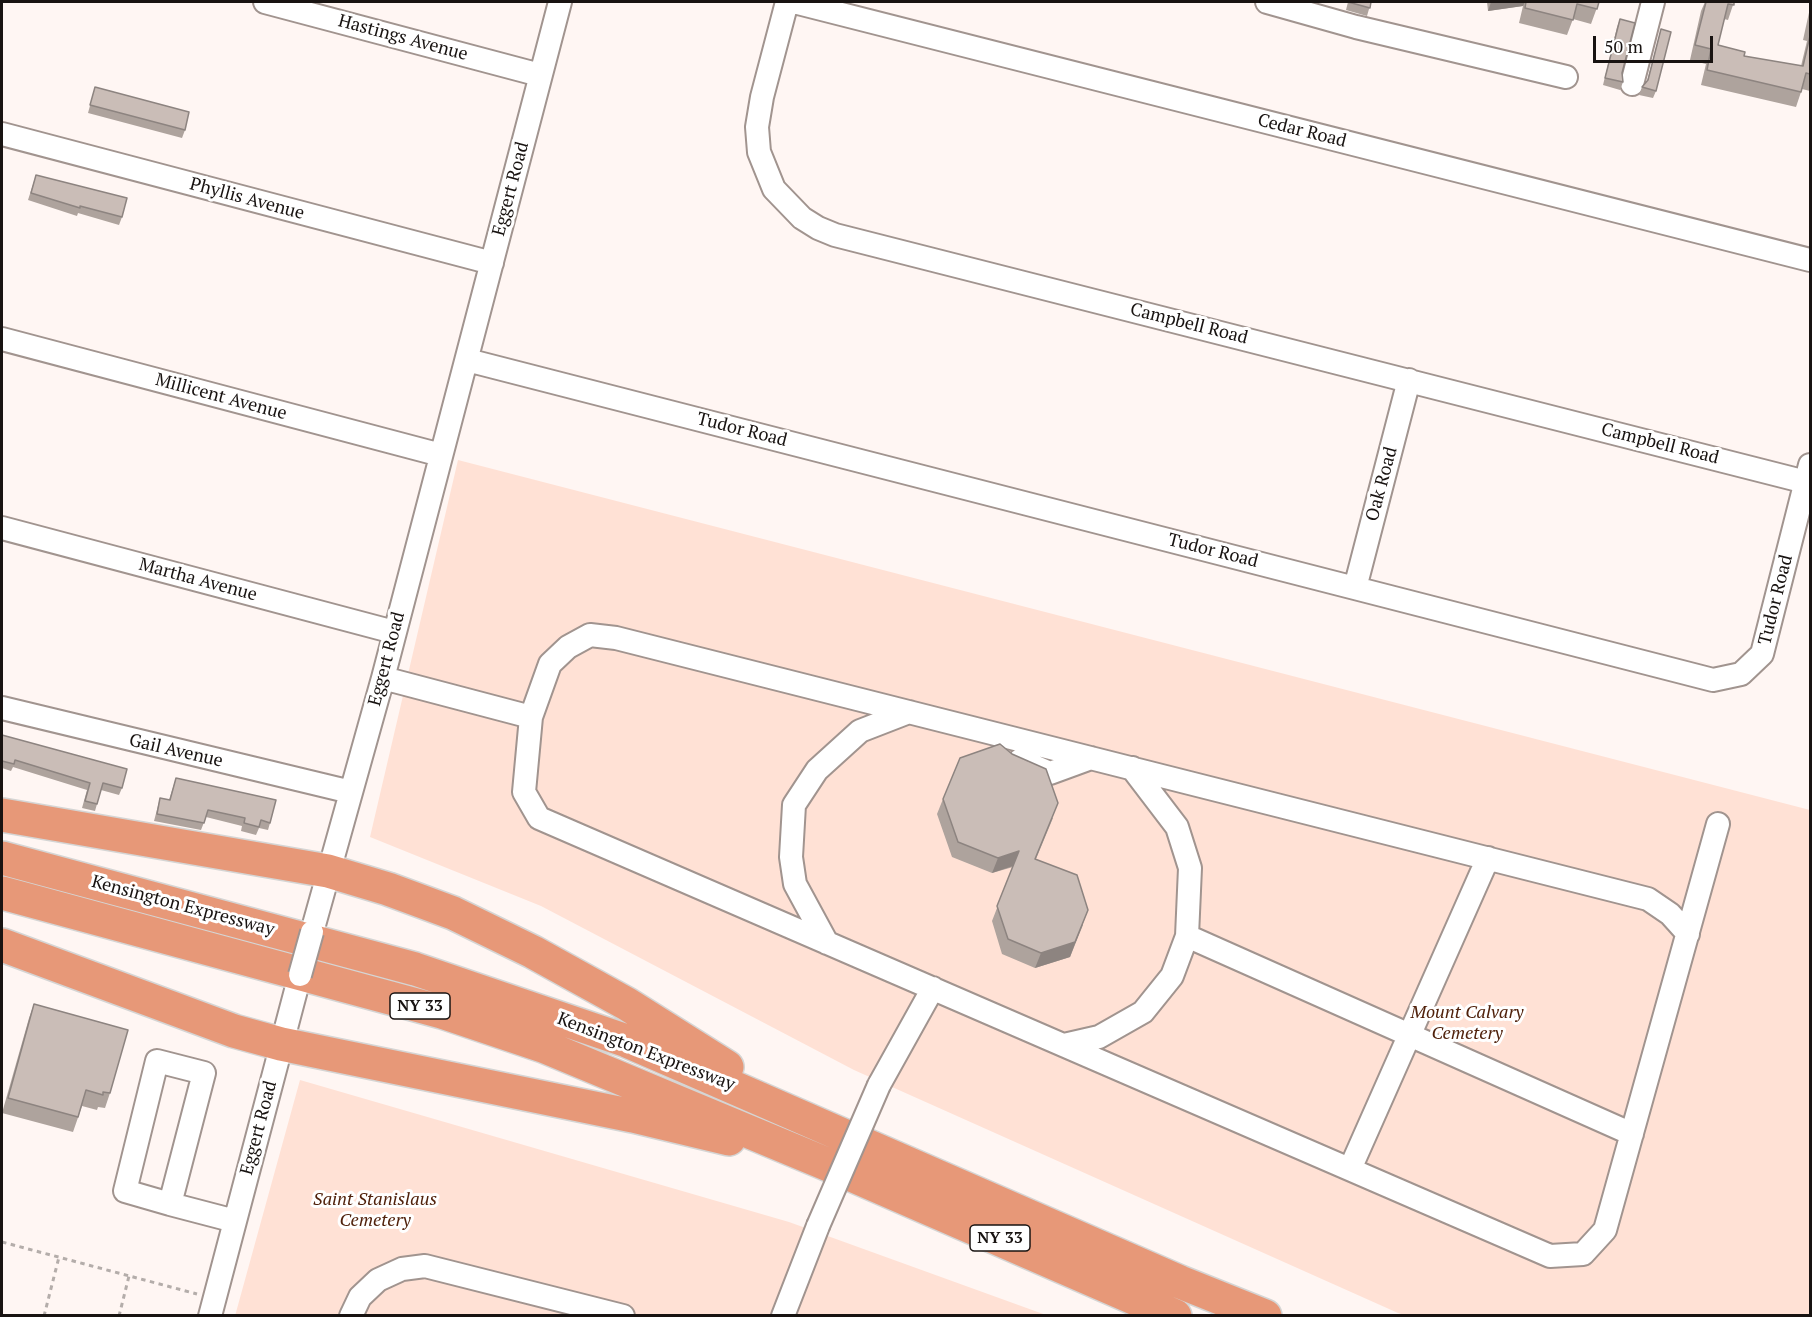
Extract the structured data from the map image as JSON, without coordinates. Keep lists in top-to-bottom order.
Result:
{
  "streets": {
    "highway": ["Kensington Expressway", "NY 33"],
    "street": [
      "Hastings Avenue",
      "Cedar Road",
      "Eggert Road",
      "Phyllis Avenue",
      "Campbell Road",
      "Millicent Avenue",
      "Tudor Road",
      "Oak Road",
      "Martha Avenue",
      "Gail Avenue"
    ]
  },
  "crossings": [
    ["Hastings Avenue", "Eggert Road"],
    ["Eggert Road", "Phyllis Avenue"],
    ["Eggert Road", "Millicent Avenue"],
    ["Eggert Road", "Tudor Road"],
    ["Eggert Road", "Martha Avenue"],
    ["Eggert Road", "Gail Avenue"],
    ["Campbell Road", "Tudor Road"],
    ["Campbell Road", "Oak Road"],
    ["Tudor Road", "Oak Road"]
  ],
  "parks": ["Mount Calvary Cemetery", "Saint Stanislaus Cemetery"],
  "scale_bar": "50 m"
}
